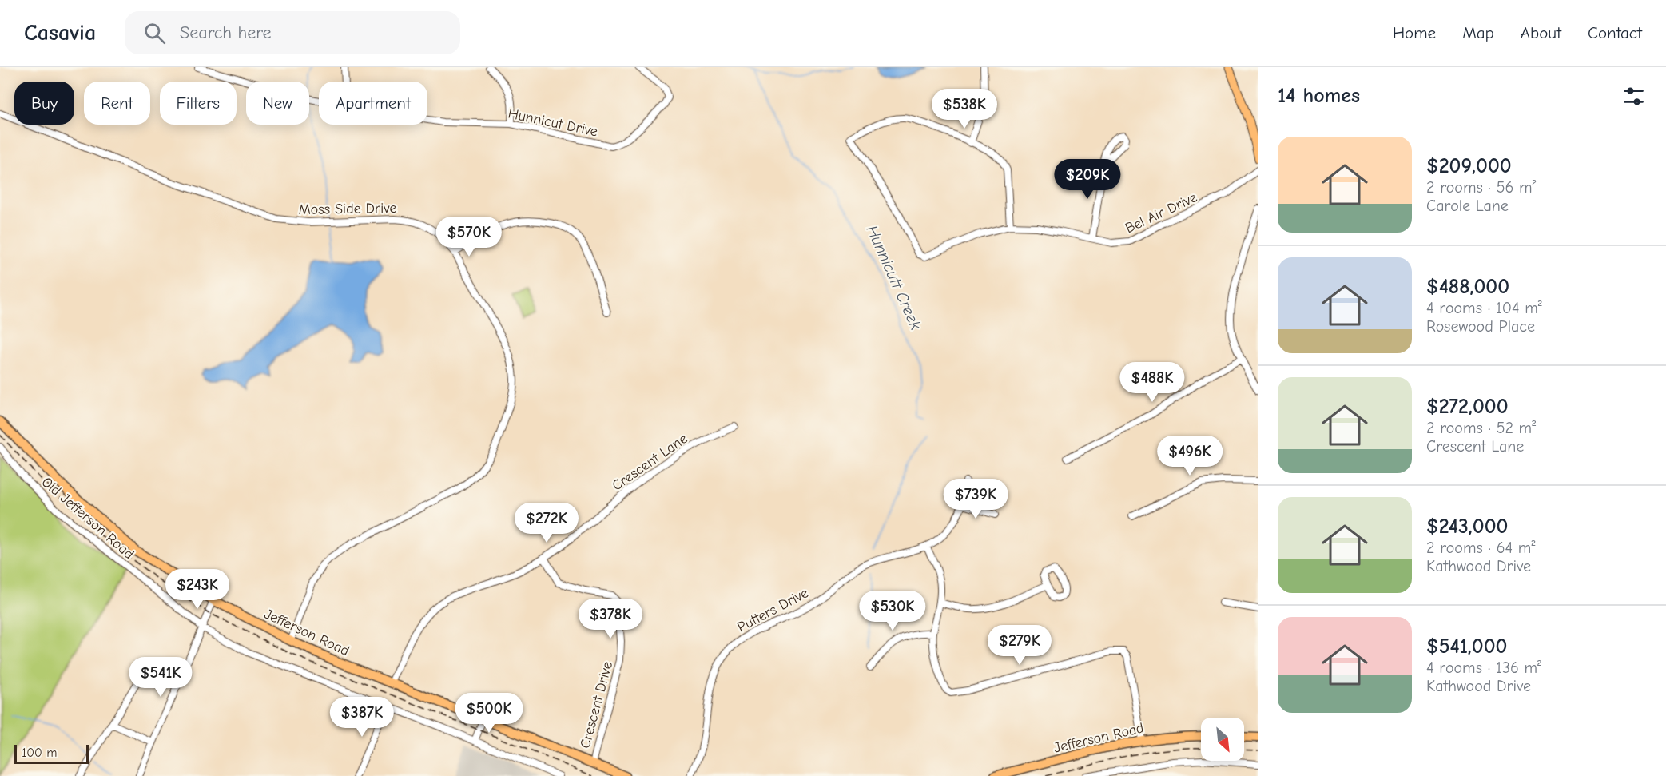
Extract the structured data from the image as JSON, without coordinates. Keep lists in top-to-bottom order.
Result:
{
  "streets": {
    "highway": ["Jefferson Road"],
    "street": [
      "Hunnicut Drive",
      "Moss Side Drive",
      "Bel Air Drive",
      "Crescent Lane",
      "Old Jefferson Road",
      "Putters Drive",
      "Crescent Drive"
    ]
  },
  "crossings": [
    ["Moss Side Drive", "Jefferson Road"],
    ["Crescent Lane", "Jefferson Road"],
    ["Crescent Lane", "Crescent Drive"],
    ["Jefferson Road", "Crescent Drive"]
  ],
  "water": ["Hunnicutt Creek"],
  "scale_bar": "100 m",
  "north": "bottom right",
  "page": {
    "header": "Casavia",
    "search": "Search here",
    "nav": [
      "Home",
      "Map",
      "About",
      "Contact"
    ],
    "heading": "14 homes",
    "chip": [
      "Buy",
      "Rent",
      "Filters",
      "New",
      "Apartment"
    ],
    "price": [
      "$538K",
      "$209K",
      "$570K",
      "$488K",
      "$496K",
      "$739K",
      "$272K",
      "$243K",
      "$530K",
      "$378K",
      "$279K",
      "$541K",
      "$500K",
      "$387K"
    ],
    "list": [
      {
        "name": "$209,000",
        "note": "2 rooms · 56 m² · Carole Lane"
      },
      {
        "name": "$488,000",
        "note": "4 rooms · 104 m² · Rosewood Place"
      },
      {
        "name": "$272,000",
        "note": "2 rooms · 52 m² · Crescent Lane"
      },
      {
        "name": "$243,000",
        "note": "2 rooms · 64 m² · Kathwood Drive"
      },
      {
        "name": "$541,000",
        "note": "4 rooms · 136 m² · Kathwood Drive"
      }
    ],
    "scale": "100 m"
  }
}
